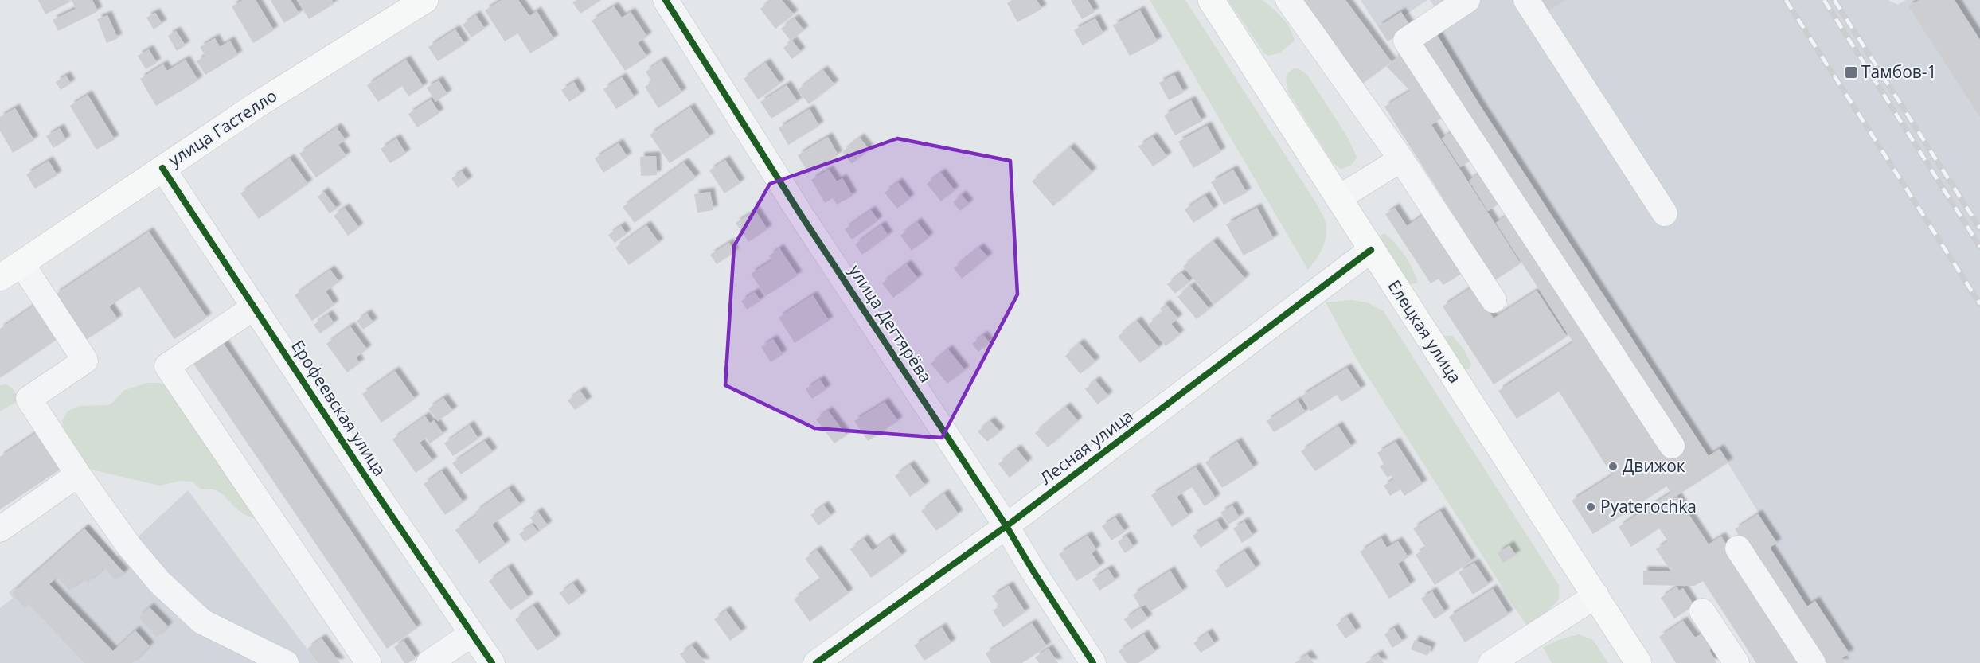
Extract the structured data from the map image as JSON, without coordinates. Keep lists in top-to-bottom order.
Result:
{
  "streets": {
    "main road": ["улица Гастелло", "Елецкая улица"],
    "street": ["улица Дегтярёва", "Ерофеевская улица", "Лесная улица"]
  },
  "crossings": [
    ["улица Гастелло", "Ерофеевская улица"],
    ["улица Дегтярёва", "Лесная улица"],
    ["Елецкая улица", "Лесная улица"]
  ],
  "places": {
    "transit": ["Тамбов-1"],
    "other": ["Движок", "Pyaterochka"]
  }
}
